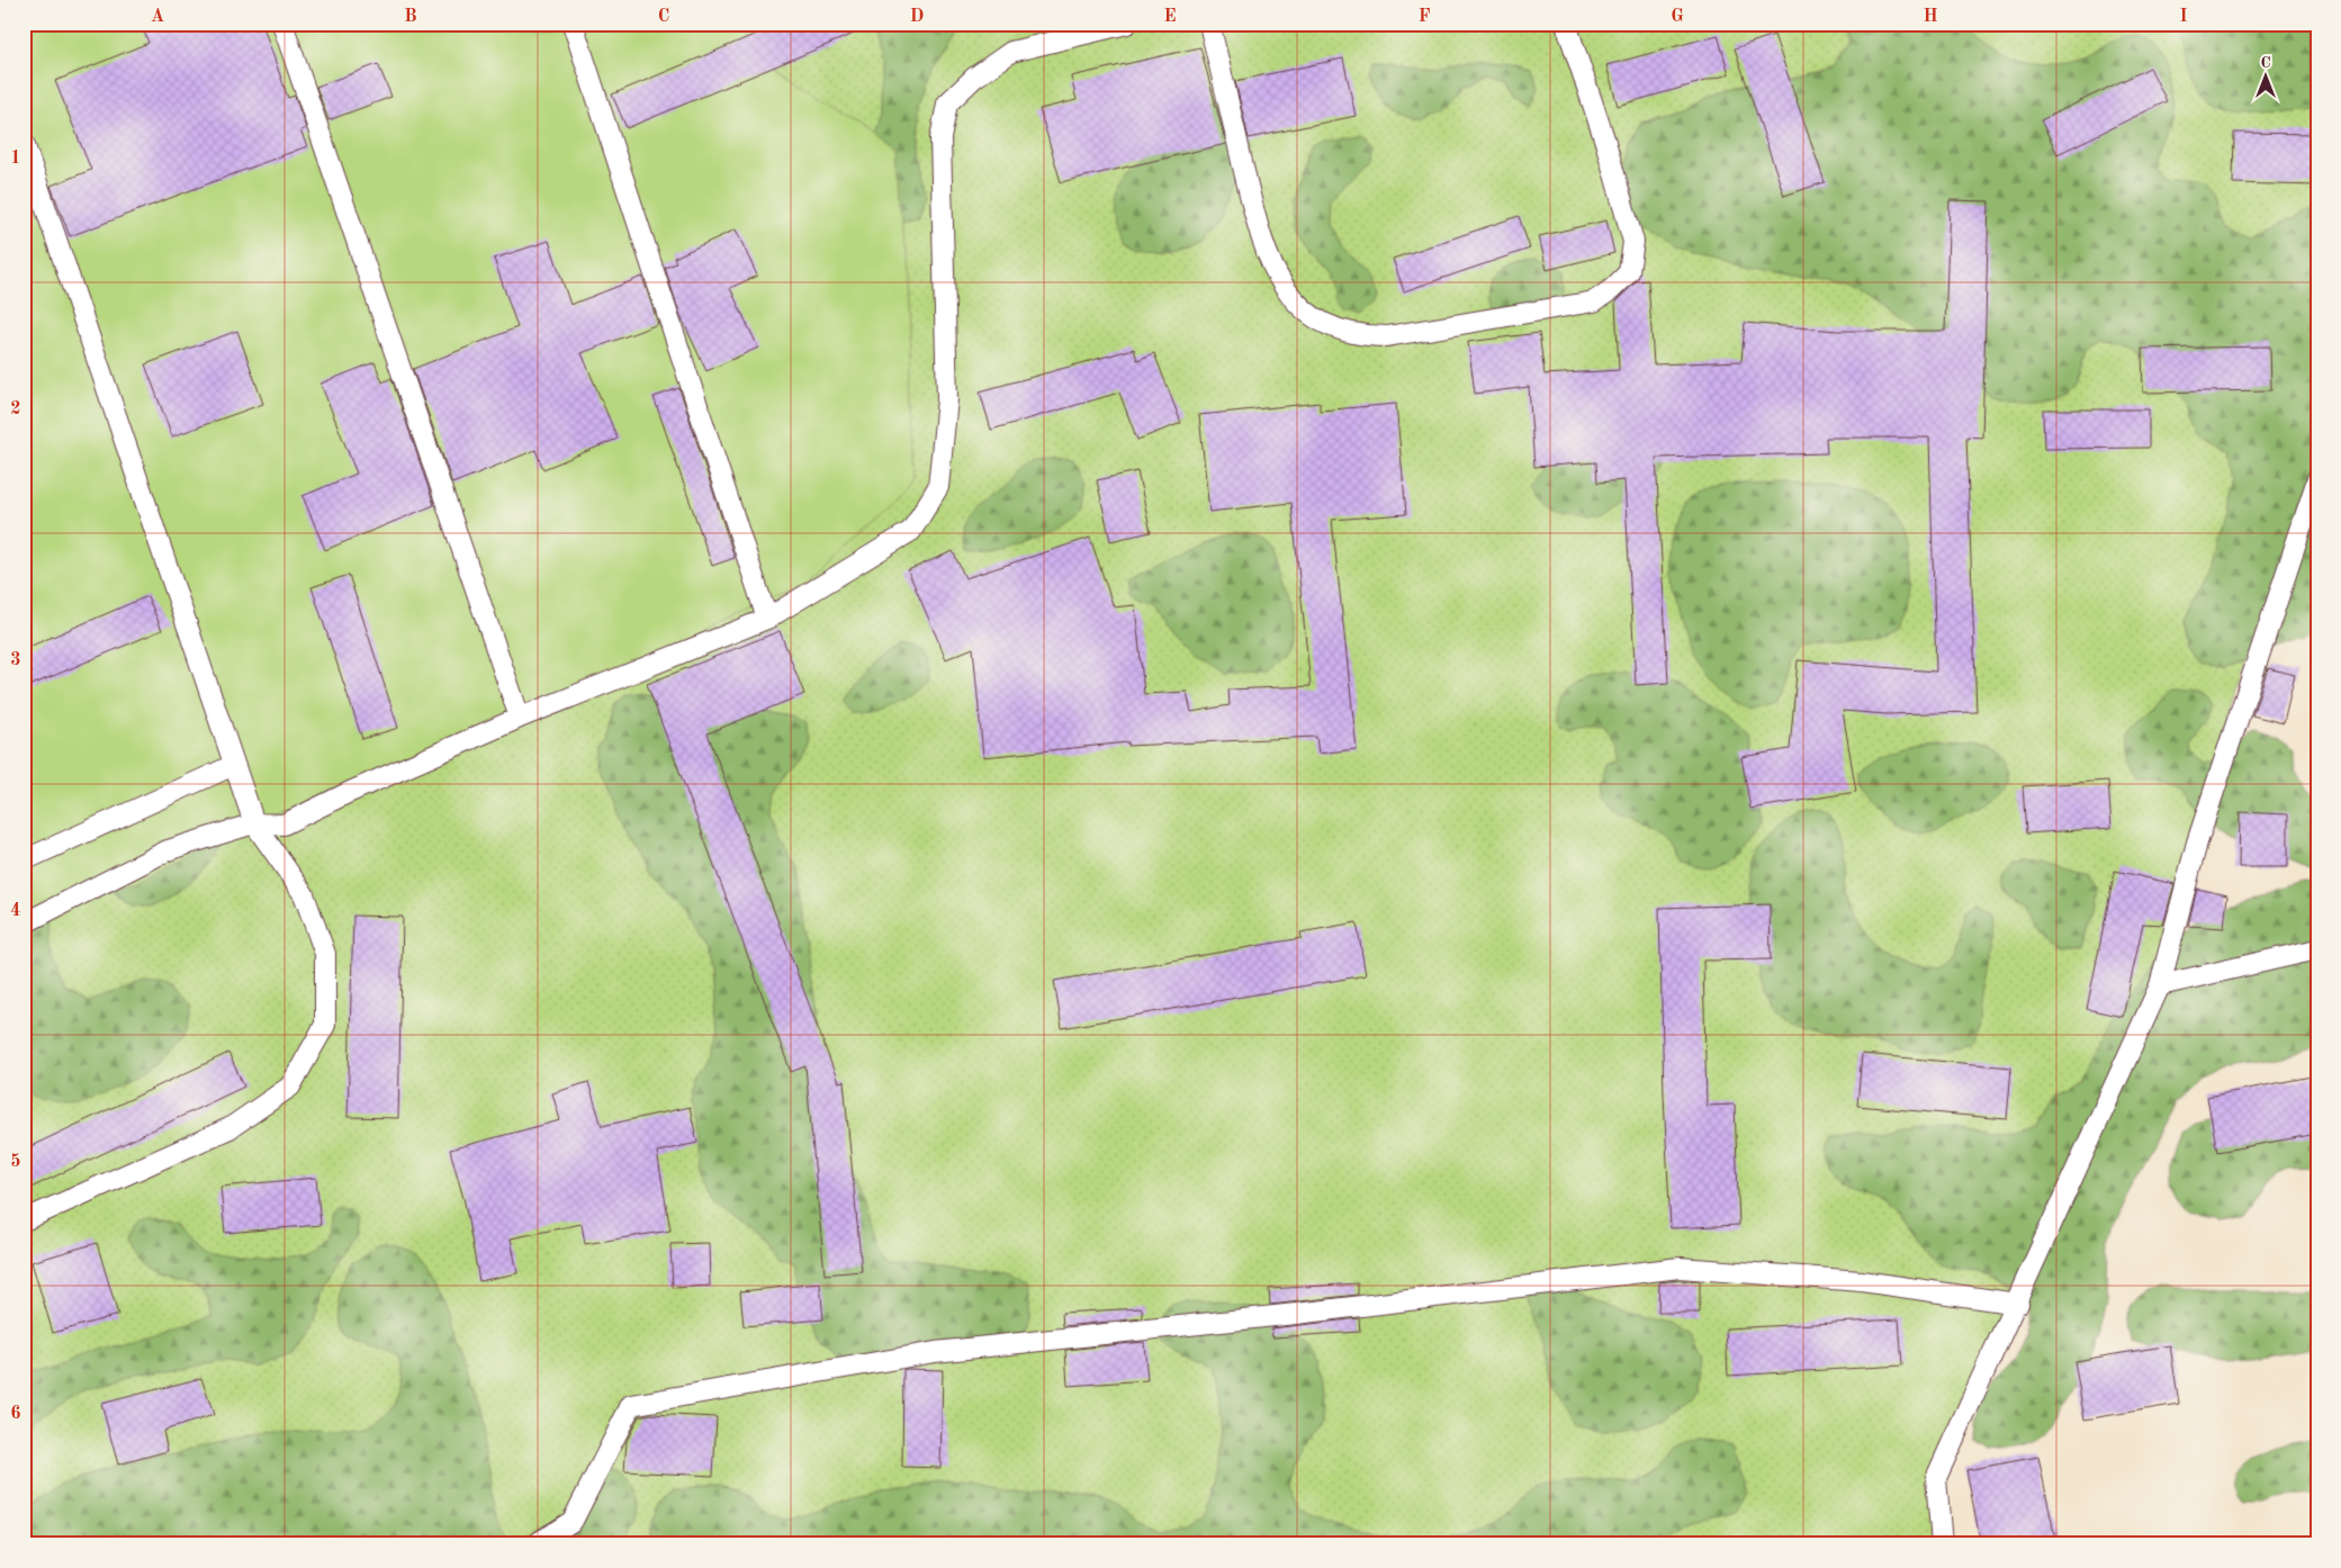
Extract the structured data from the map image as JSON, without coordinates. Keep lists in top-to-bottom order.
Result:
{
  "north": "top",
  "grid": {
    "columns": [
      "A",
      "B",
      "C",
      "D",
      "E",
      "F",
      "G",
      "H",
      "I"
    ],
    "rows": [
      "1",
      "2",
      "3",
      "4",
      "5",
      "6"
    ]
  }
}
